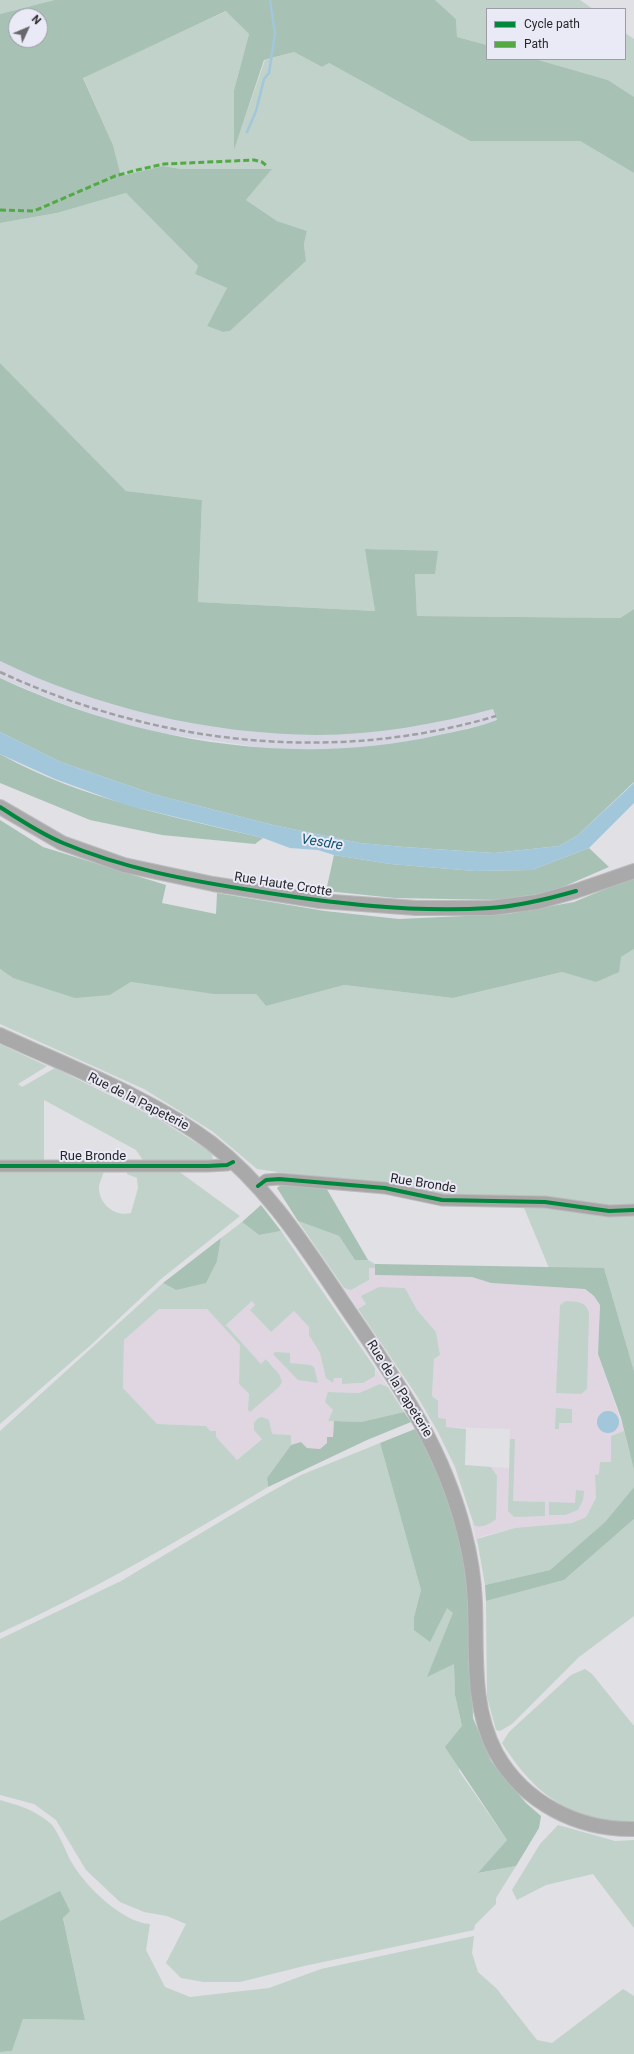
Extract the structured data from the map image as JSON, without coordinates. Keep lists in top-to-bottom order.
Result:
{
  "streets": {
    "main road": ["Rue Haute Crotte", "Rue de la Papeterie"],
    "street": ["Rue Bronde"]
  },
  "crossings": [
    ["Rue de la Papeterie", "Rue Bronde"]
  ],
  "water": ["Vesdre"],
  "legend": ["Cycle path", "Path"],
  "north": "top right"
}
